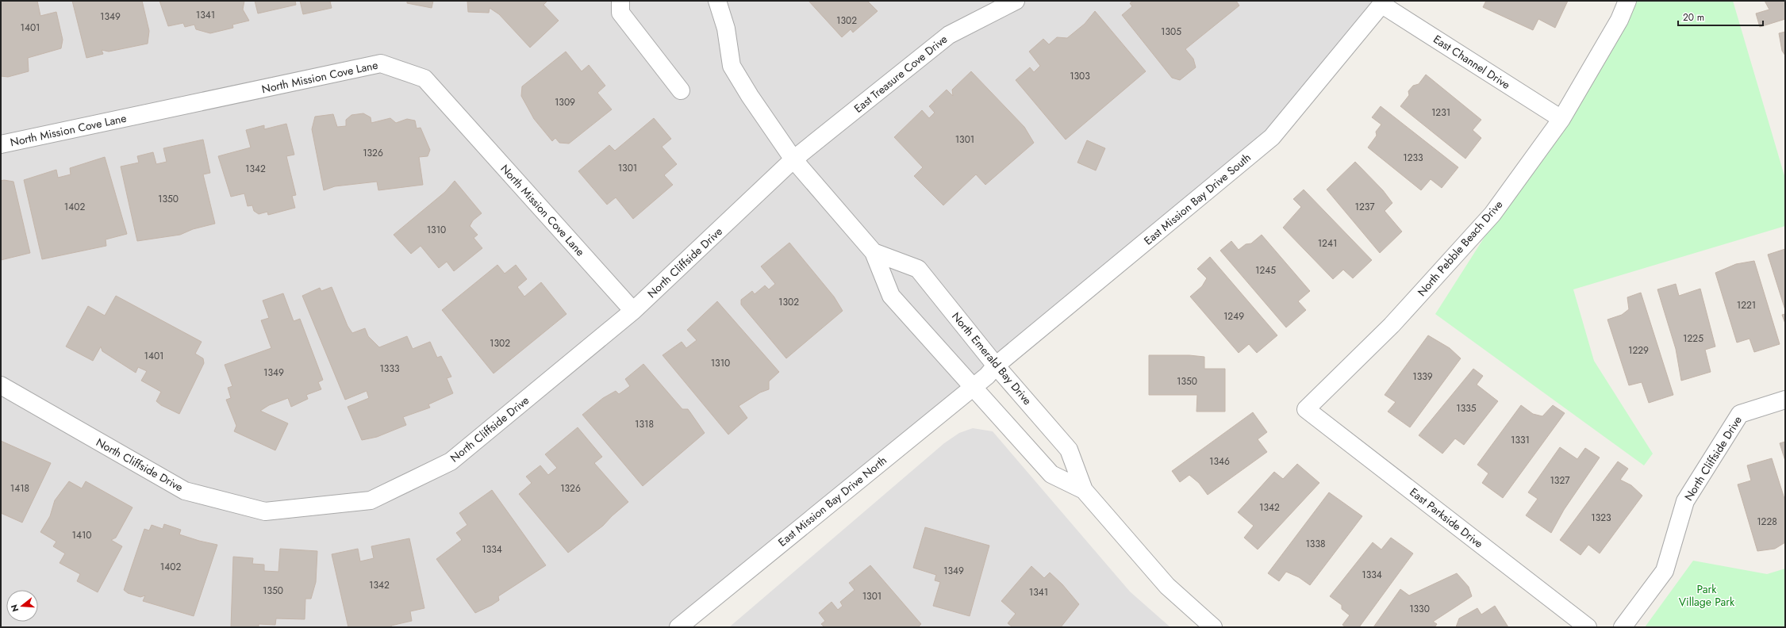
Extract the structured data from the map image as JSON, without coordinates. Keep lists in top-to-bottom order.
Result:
{
  "streets": {
    "street": [
      "East Channel Drive",
      "East Treasure Cove Drive",
      "North Mission Cove Lane",
      "East Mission Bay Drive South",
      "North Pebble Beach Drive",
      "North Cliffside Drive",
      "North Emerald Bay Drive",
      "East Mission Bay Drive North",
      "East Parkside Drive"
    ]
  },
  "crossings": [
    ["East Channel Drive", "East Mission Bay Drive South"],
    ["East Channel Drive", "North Pebble Beach Drive"],
    ["East Treasure Cove Drive", "North Cliffside Drive"],
    ["East Treasure Cove Drive", "North Emerald Bay Drive"],
    ["North Mission Cove Lane", "North Cliffside Drive"],
    ["East Mission Bay Drive South", "North Emerald Bay Drive"],
    ["East Mission Bay Drive South", "East Mission Bay Drive North"],
    ["North Pebble Beach Drive", "East Parkside Drive"],
    ["North Cliffside Drive", "North Emerald Bay Drive"],
    ["North Emerald Bay Drive", "East Mission Bay Drive North"]
  ],
  "parks": ["Park Village Park"],
  "house_numbers": [
    "1341",
    "1349",
    "1302",
    "1401",
    "1305",
    "1303",
    "1309",
    "1231",
    "1301",
    "1326",
    "1233",
    "1301",
    "1342",
    "1350",
    "1402",
    "1237",
    "1310",
    "1241",
    "1245",
    "1302",
    "1221",
    "1249",
    "1225",
    "1302",
    "1229",
    "1401",
    "1310",
    "1333",
    "1349",
    "1339",
    "1350",
    "1335",
    "1318",
    "1331",
    "1346",
    "1327",
    "1418",
    "1326",
    "1342",
    "1323",
    "1228",
    "1410",
    "1338",
    "1334",
    "1402",
    "1349",
    "1334",
    "1342",
    "1350",
    "1341",
    "1301",
    "1330"
  ],
  "scale_bar": "20 m",
  "north": "left"
}
